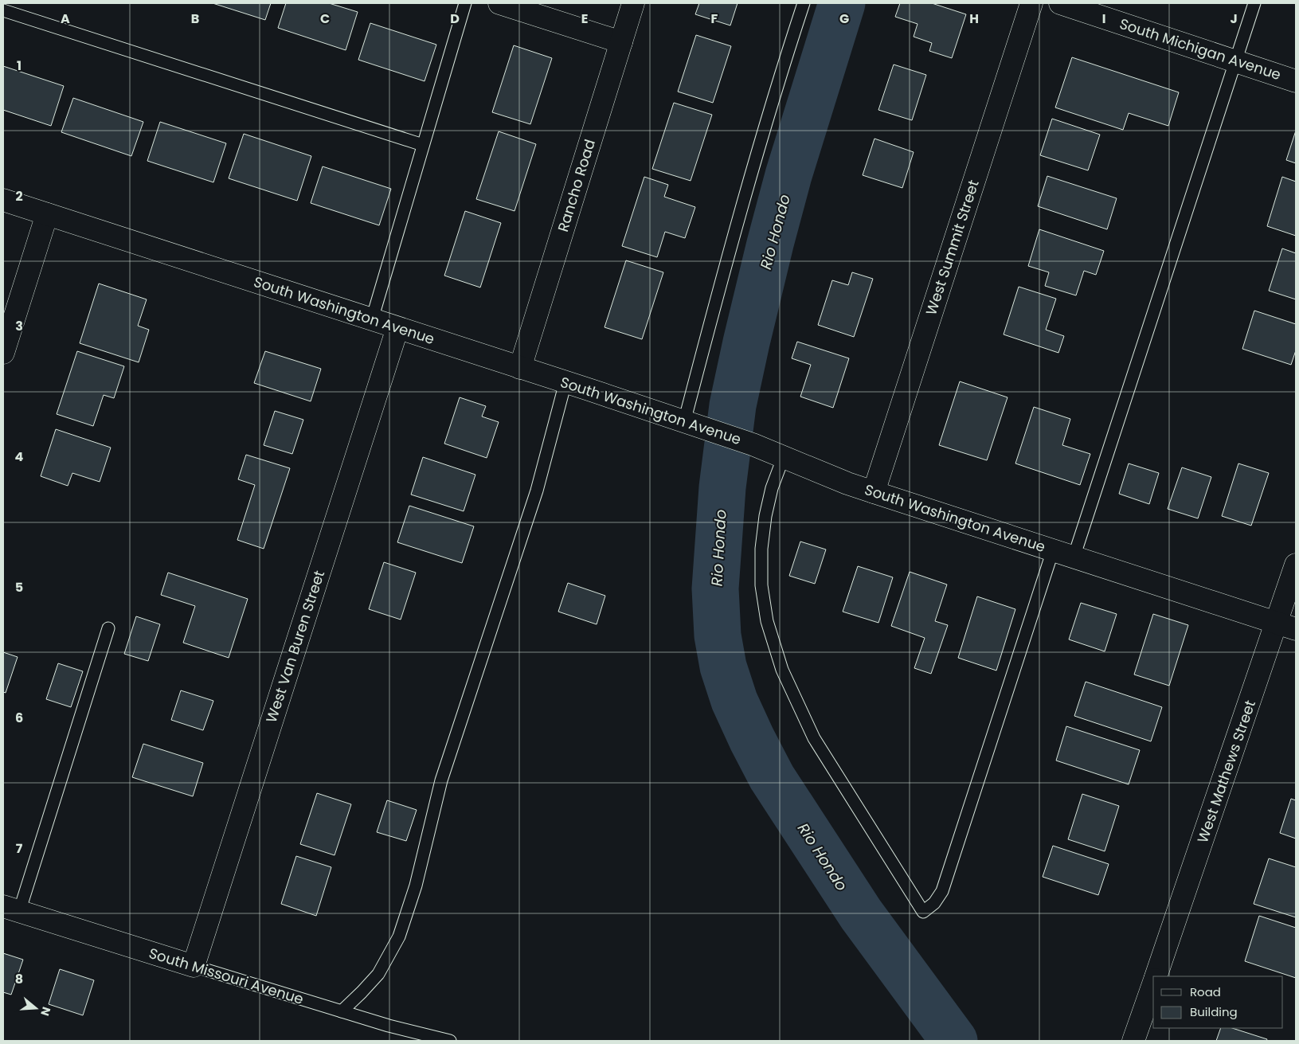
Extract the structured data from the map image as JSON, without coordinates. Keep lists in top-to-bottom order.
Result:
{
  "streets": {
    "street": [
      "South Michigan Avenue",
      "Rancho Road",
      "West Summit Street",
      "South Washington Avenue",
      "West Van Buren Street",
      "West Mathews Street",
      "South Missouri Avenue"
    ]
  },
  "crossings": [
    ["Rancho Road", "South Washington Avenue"],
    ["West Summit Street", "South Washington Avenue"],
    ["South Washington Avenue", "West Van Buren Street"],
    ["South Washington Avenue", "West Mathews Street"],
    ["West Van Buren Street", "South Missouri Avenue"]
  ],
  "water": ["Rio Hondo"],
  "legend": ["Road", "Building"],
  "north": "right",
  "grid": {
    "columns": [
      "A",
      "B",
      "C",
      "D",
      "E",
      "F",
      "G",
      "H",
      "I",
      "J"
    ],
    "rows": [
      "1",
      "2",
      "3",
      "4",
      "5",
      "6",
      "7",
      "8"
    ]
  }
}
